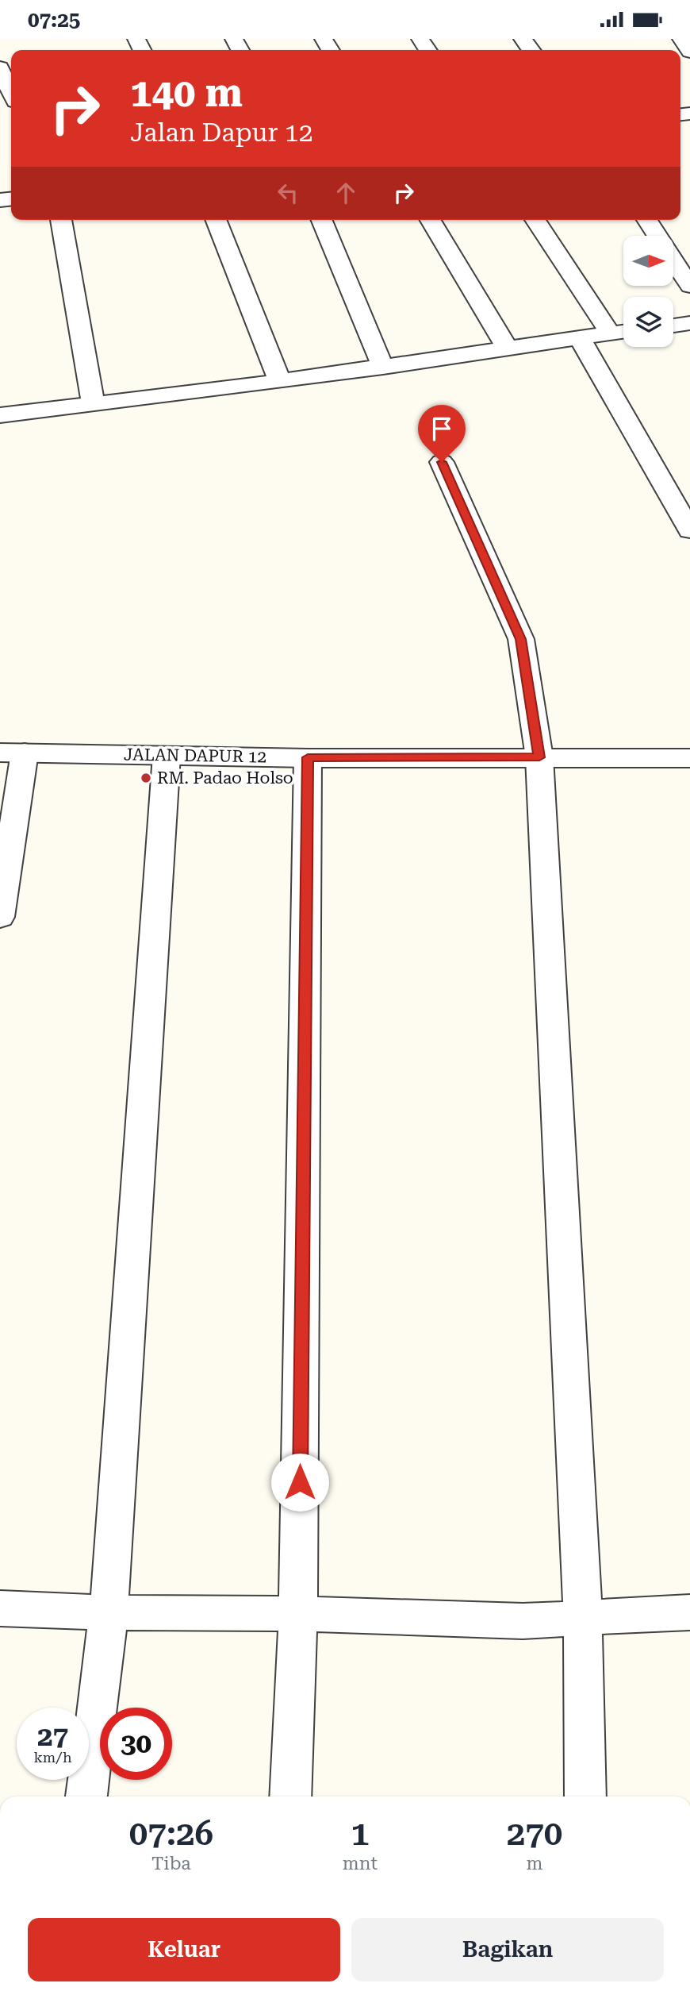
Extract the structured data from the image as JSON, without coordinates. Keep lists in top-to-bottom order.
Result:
{
  "streets": {
    "street": ["JALAN DAPUR 12"]
  },
  "places": ["RM. Padao Holso"],
  "north": "right",
  "page": {
    "status": "07:25",
    "turn": ["140 m", "Jalan Dapur 12"],
    "speed": "27 km/h",
    "limit": "30",
    "eta": [
      "07:26",
      "Tiba",
      "1",
      "mnt",
      "270",
      "m"
    ],
    "buttons": ["Keluar", "Bagikan"]
  }
}
